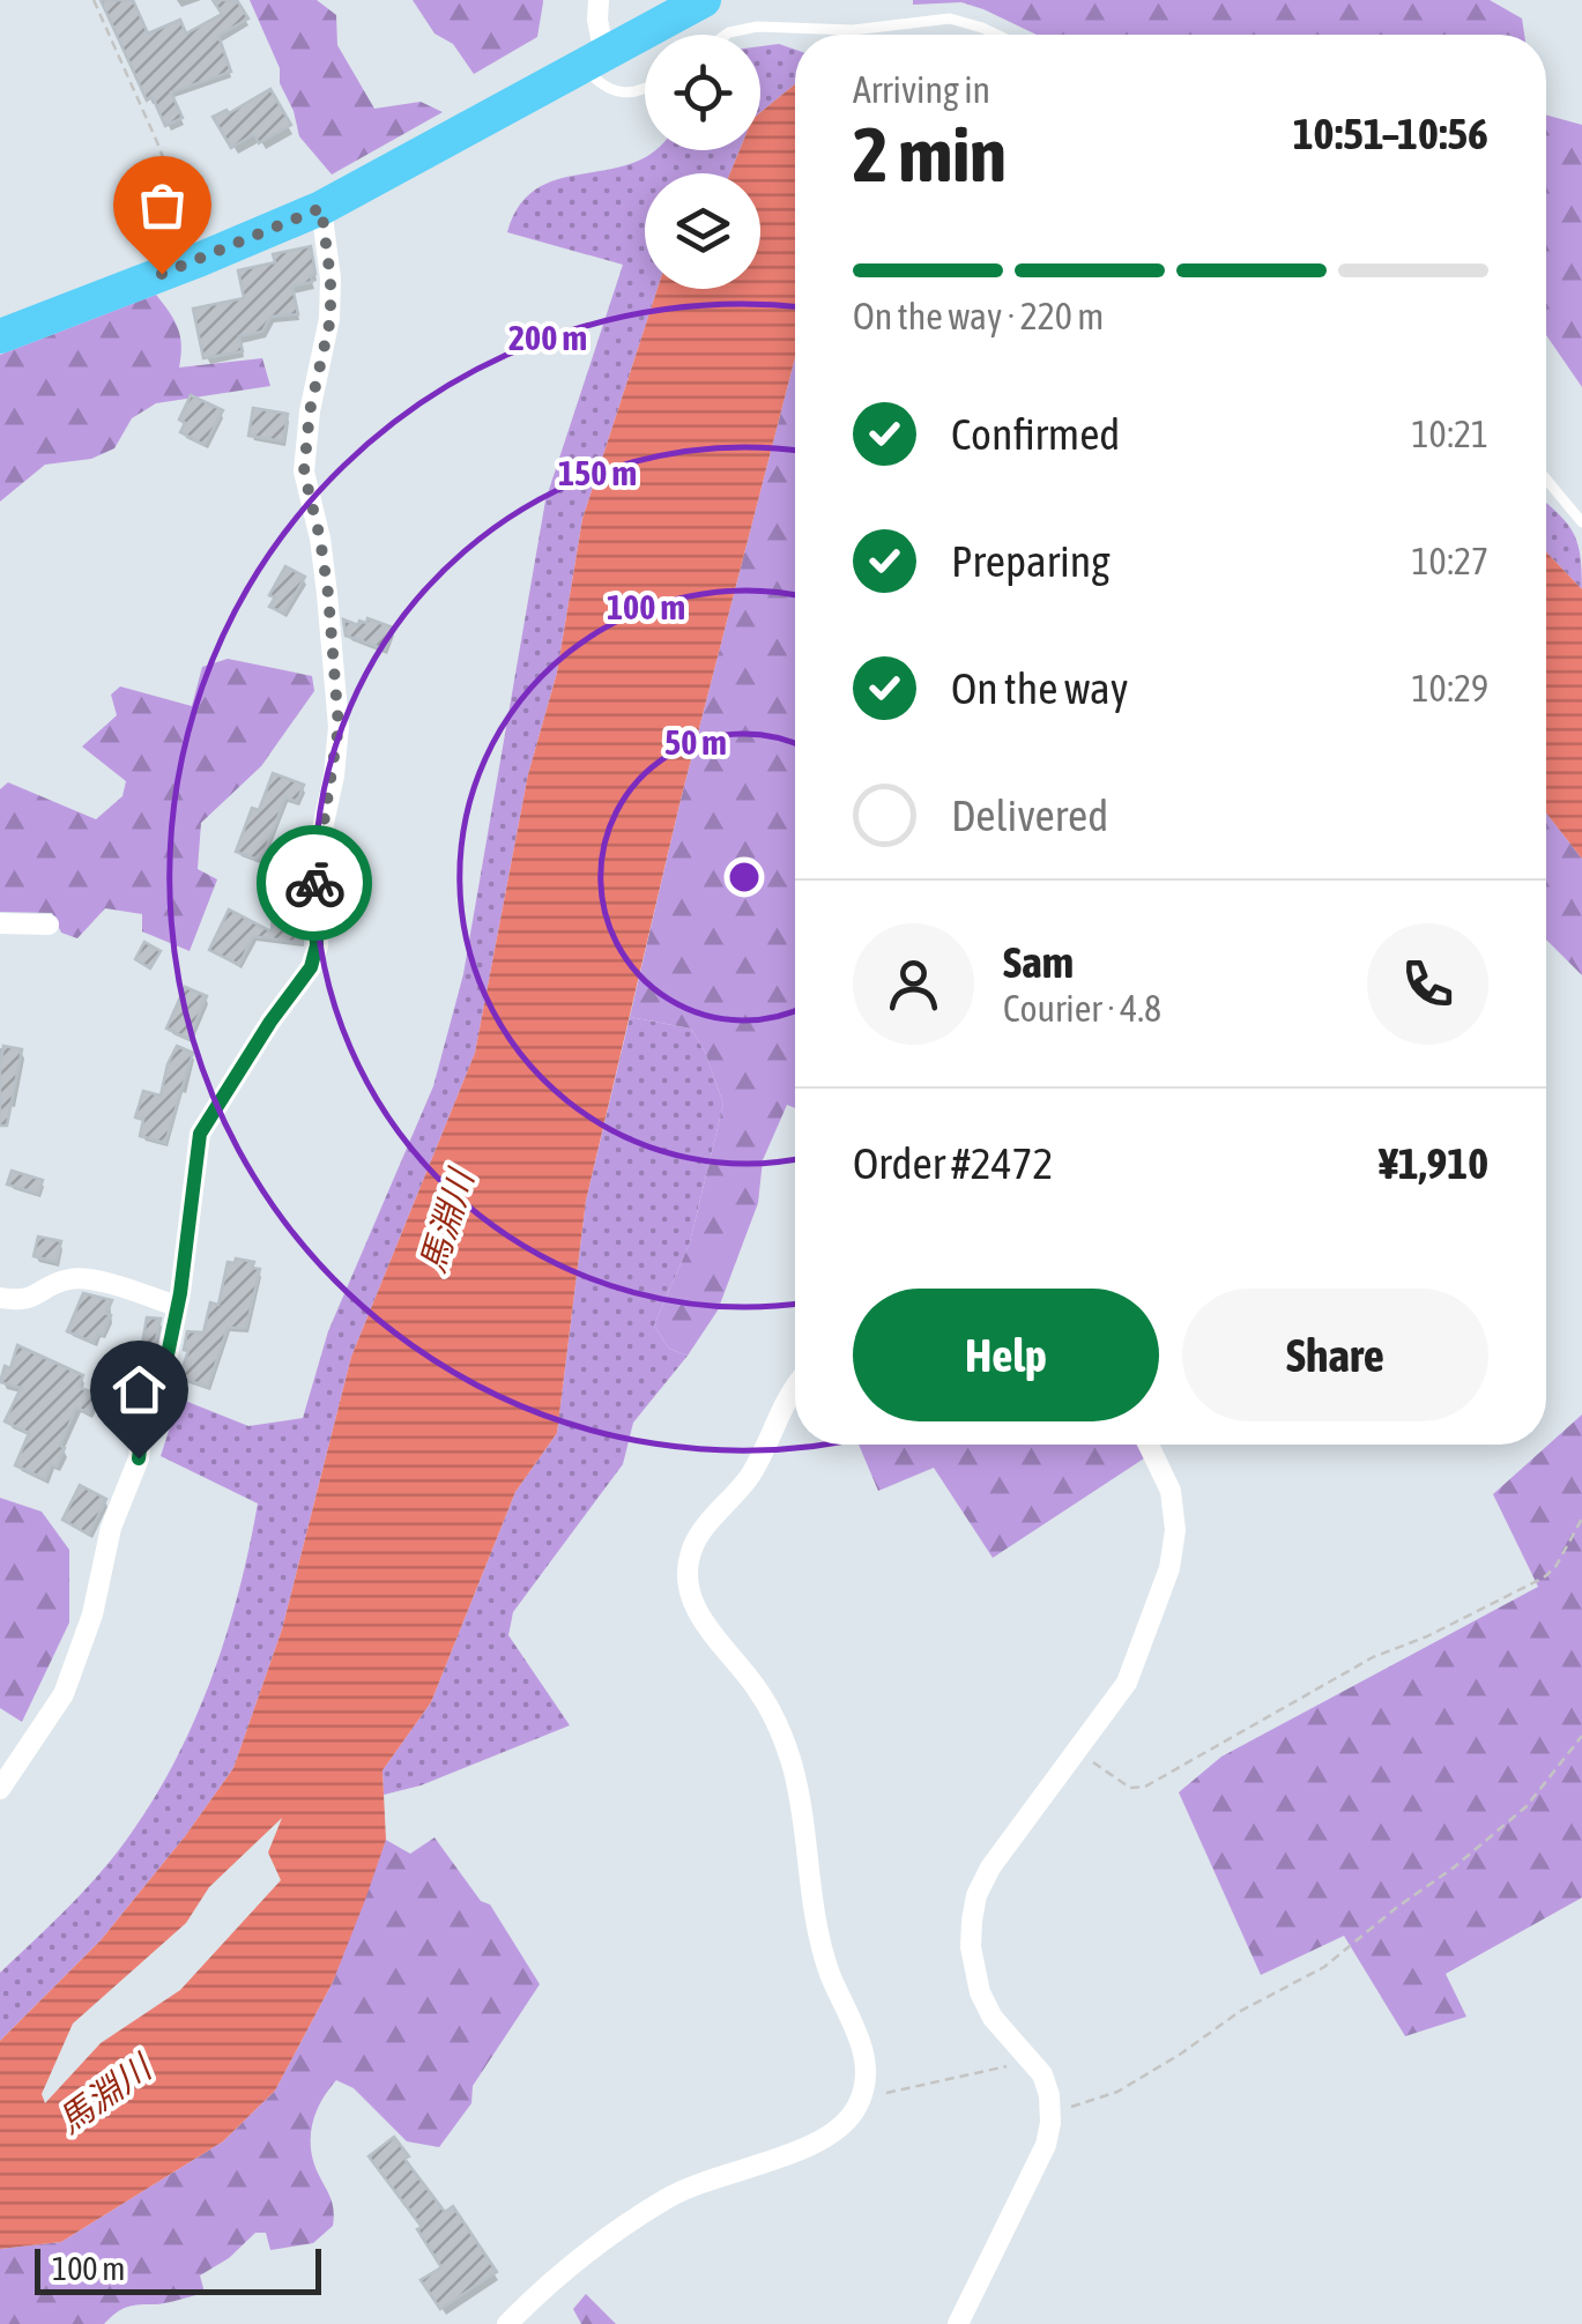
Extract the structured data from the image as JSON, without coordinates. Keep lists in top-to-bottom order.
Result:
{
  "water": ["馬淵川"],
  "scale_bar": "100 m",
  "page": {
    "heading": ["2 min", "Arriving in", "10:51–10:56"],
    "panel": [
      "Sam",
      "Courier · 4.8",
      "Order #2472",
      "¥1,910"
    ],
    "bar": "On the way · 220 m",
    "list": [
      ["Confirmed", "10:21"],
      ["Preparing", "10:27"],
      ["On the way", "10:29"],
      "Delivered"
    ],
    "buttons": ["Help", "Share"],
    "scale": "100 m"
  },
  "rings": [
    "200 m",
    "150 m",
    "100 m",
    "50 m"
  ]
}
